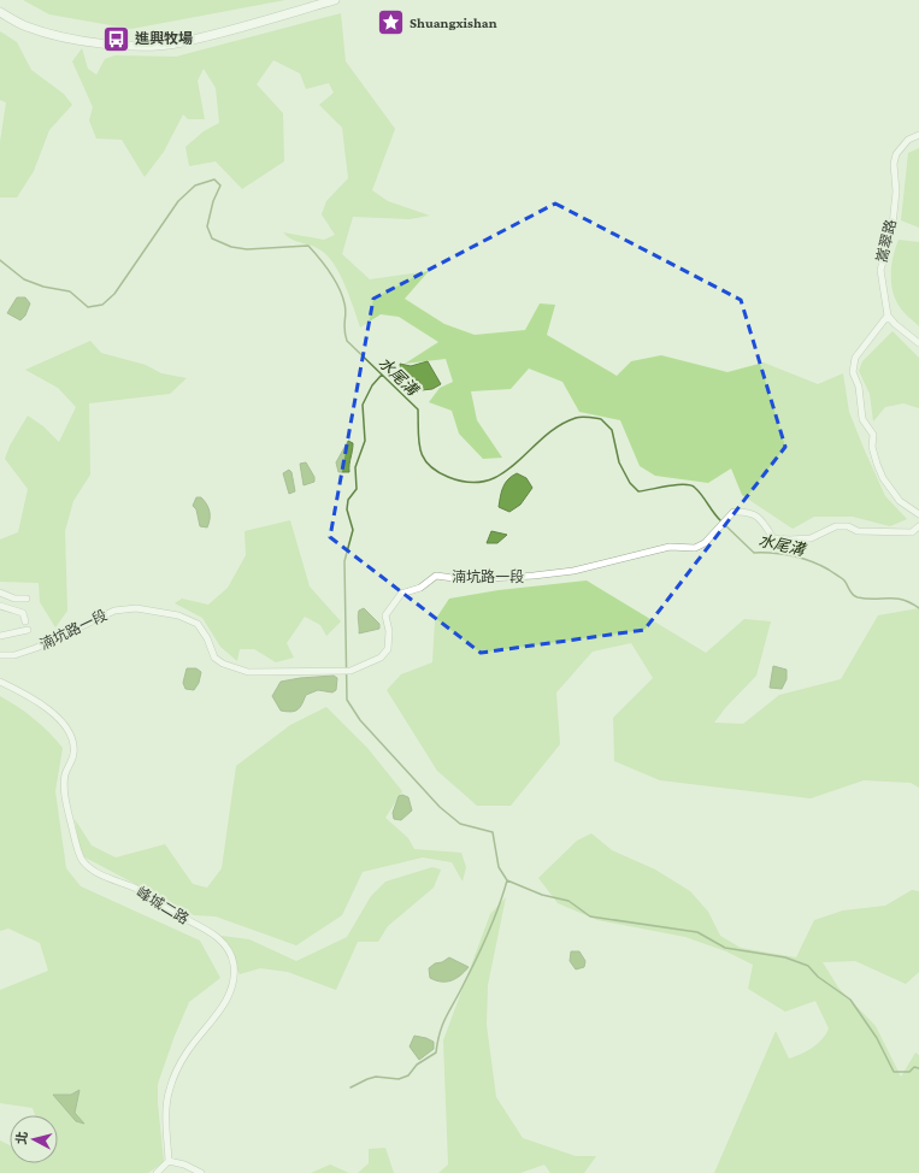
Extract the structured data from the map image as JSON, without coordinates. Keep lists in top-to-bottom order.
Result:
{
  "streets": {
    "street": ["嵩翠路", "湳坑路一段", "峰城二路"]
  },
  "water": ["水尾溝"],
  "places": {
    "place": ["Shuangxishan"],
    "bus stop": ["進興牧場"]
  },
  "north": "left"
}
